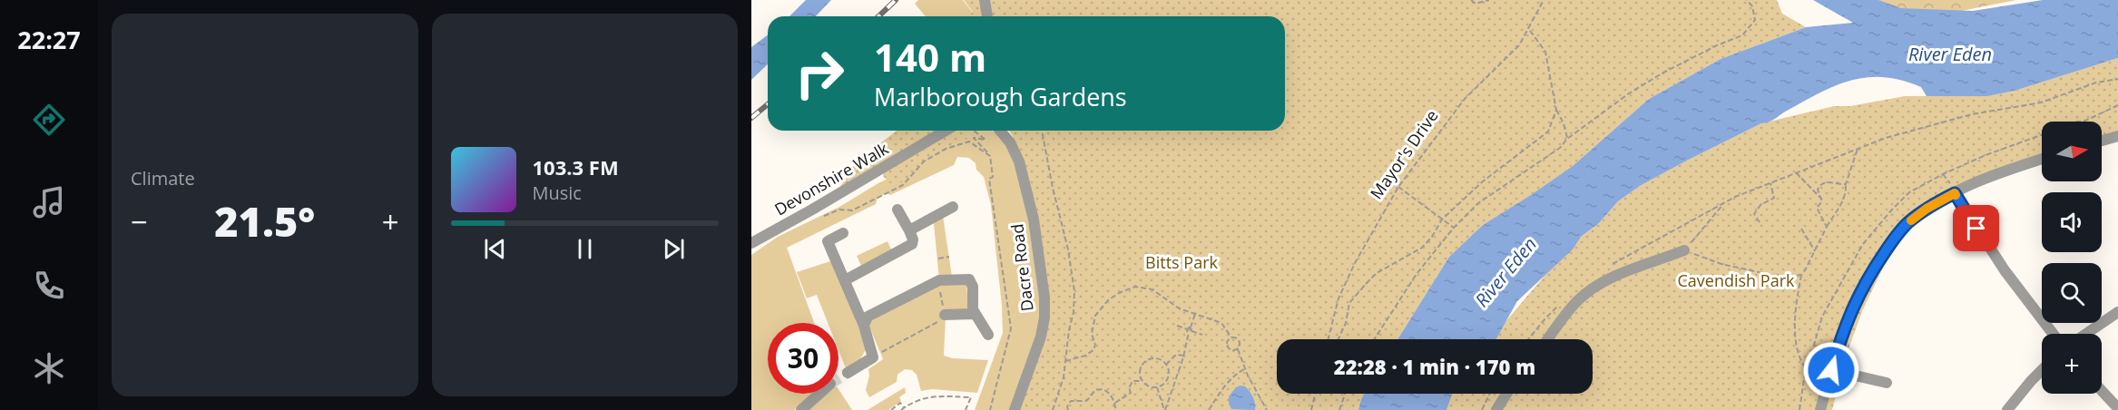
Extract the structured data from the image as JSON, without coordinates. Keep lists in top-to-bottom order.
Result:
{
  "streets": {
    "street": ["Devonshire Walk", "Dacre Road"],
    "path": ["Mayor's Drive"]
  },
  "water": ["River Eden"],
  "parks": ["Bitts Park", "Cavendish Park"],
  "north": "right",
  "page": {
    "tabs": "22:27",
    "tile": "Climate",
    "turn": ["140 m", "Marlborough Gardens"],
    "map_buttons": "+",
    "song": ["103.3 FM", "Music"],
    "heat": ["−", "21.5°", "+"],
    "limit": "30",
    "trip": "22:28 · 1 min · 170 m"
  }
}
